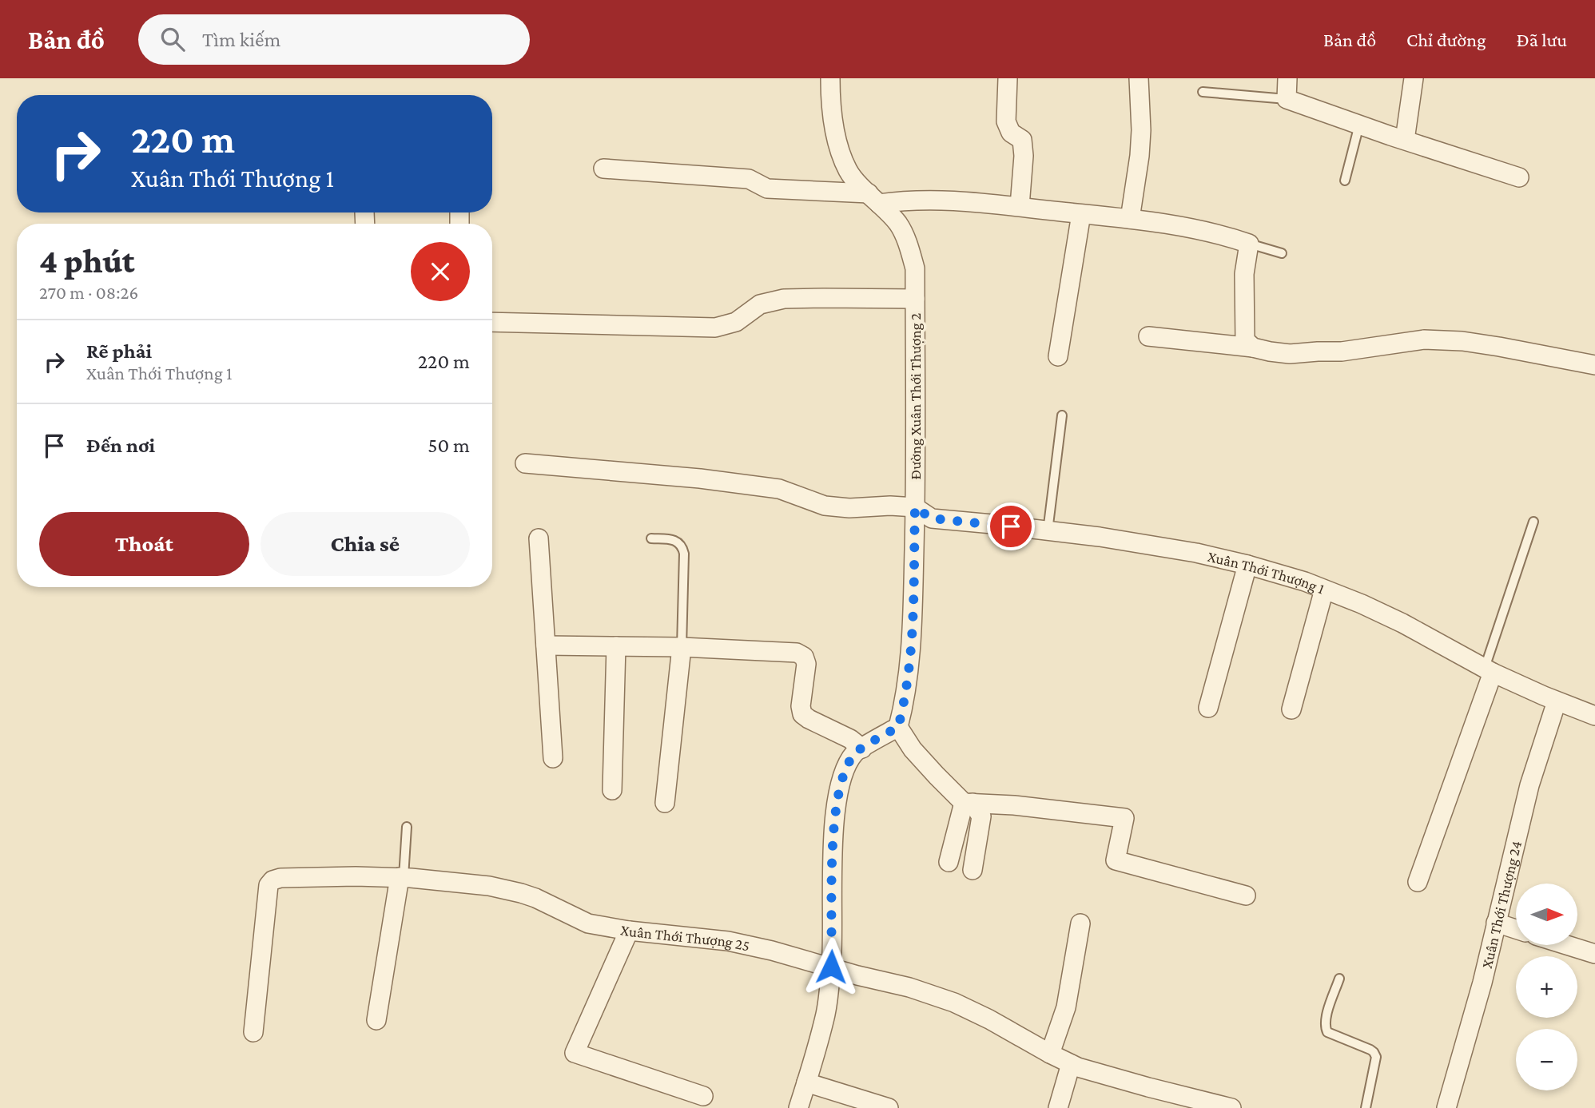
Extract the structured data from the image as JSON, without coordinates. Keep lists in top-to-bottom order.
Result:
{
  "streets": {
    "street": [
      "Đường Xuân Thới Thượng 2",
      "Xuân Thới Thượng 1",
      "Xuân Thới Thượng 24",
      "Xuân Thới Thượng 25"
    ]
  },
  "crossings": [
    ["Đường Xuân Thới Thượng 2", "Xuân Thới Thượng 1"],
    ["Xuân Thới Thượng 1", "Xuân Thới Thượng 24"]
  ],
  "north": "right",
  "page": {
    "header": "Bản đồ",
    "search": "Tìm kiếm",
    "nav": ["Bản đồ", "Chỉ đường", "Đã lưu"],
    "turn": ["220 m", "Xuân Thới Thượng 1"],
    "heading": ["4 phút", "270 m · 08:26"],
    "list": [
      {
        "name": "Rẽ phải",
        "note": "Xuân Thới Thượng 1",
        "value": "220 m"
      },
      {
        "name": "Đến nơi",
        "value": "50 m"
      }
    ],
    "buttons": ["Thoát", "Chia sẻ"],
    "map_buttons": ["+", "−"]
  }
}
